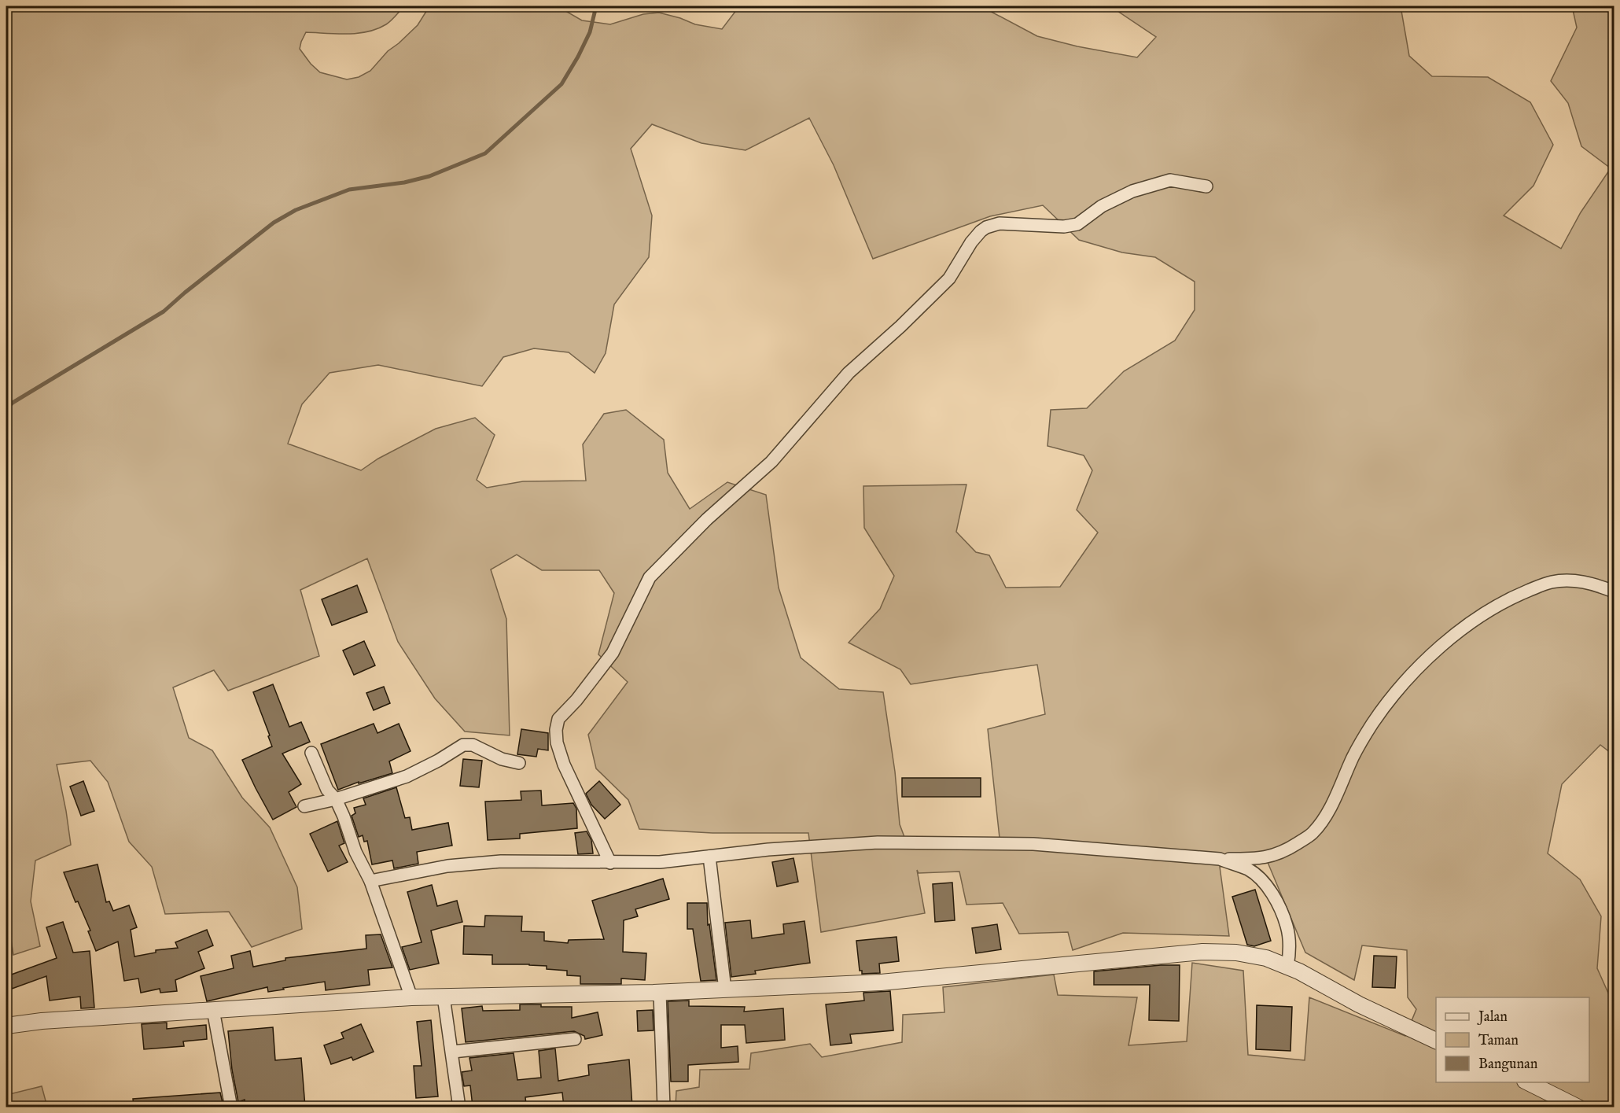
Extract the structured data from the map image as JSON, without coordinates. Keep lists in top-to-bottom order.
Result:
{
  "legend": ["Jalan", "Taman", "Bangunan"]
}
